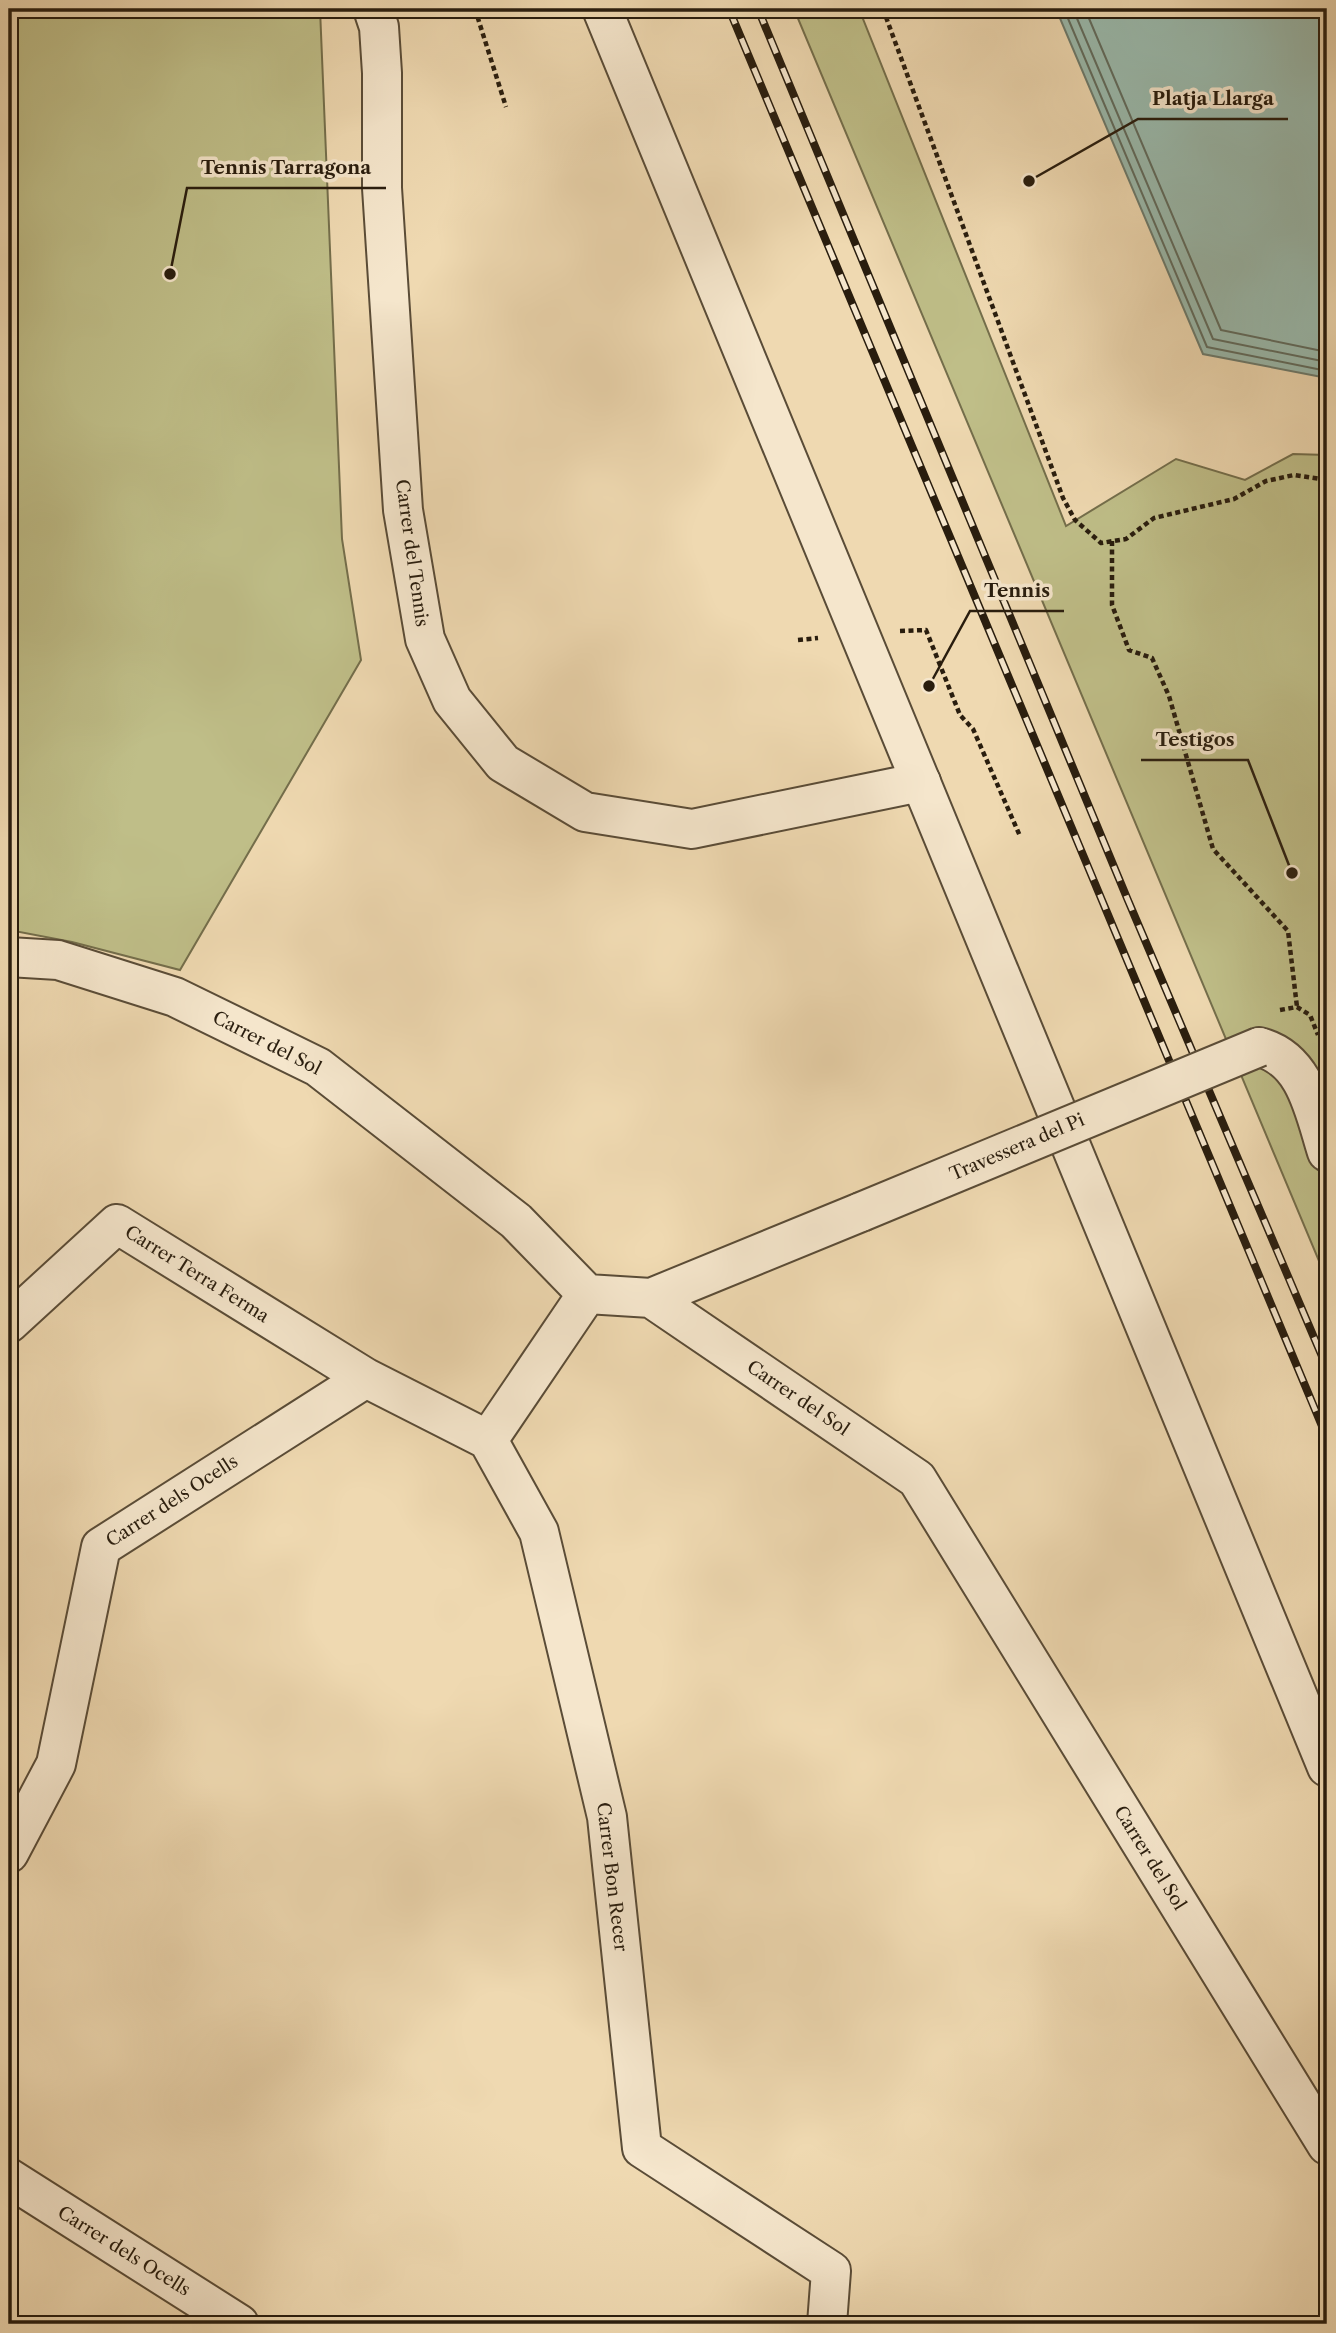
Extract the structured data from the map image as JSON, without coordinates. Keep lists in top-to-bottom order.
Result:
{
  "streets": {
    "street": [
      "Carrer del Tennis",
      "Carrer del Sol",
      "Travessera del Pi",
      "Carrer Terra Ferma",
      "Carrer dels Ocells",
      "Carrer Bon Recer"
    ]
  },
  "crossings": [
    ["Carrer del Sol", "Travessera del Pi"],
    ["Carrer Terra Ferma", "Carrer dels Ocells"]
  ],
  "places": [
    "Platja Llarga",
    "Tennis Tarragona",
    "Tennis",
    "Testigos"
  ]
}
